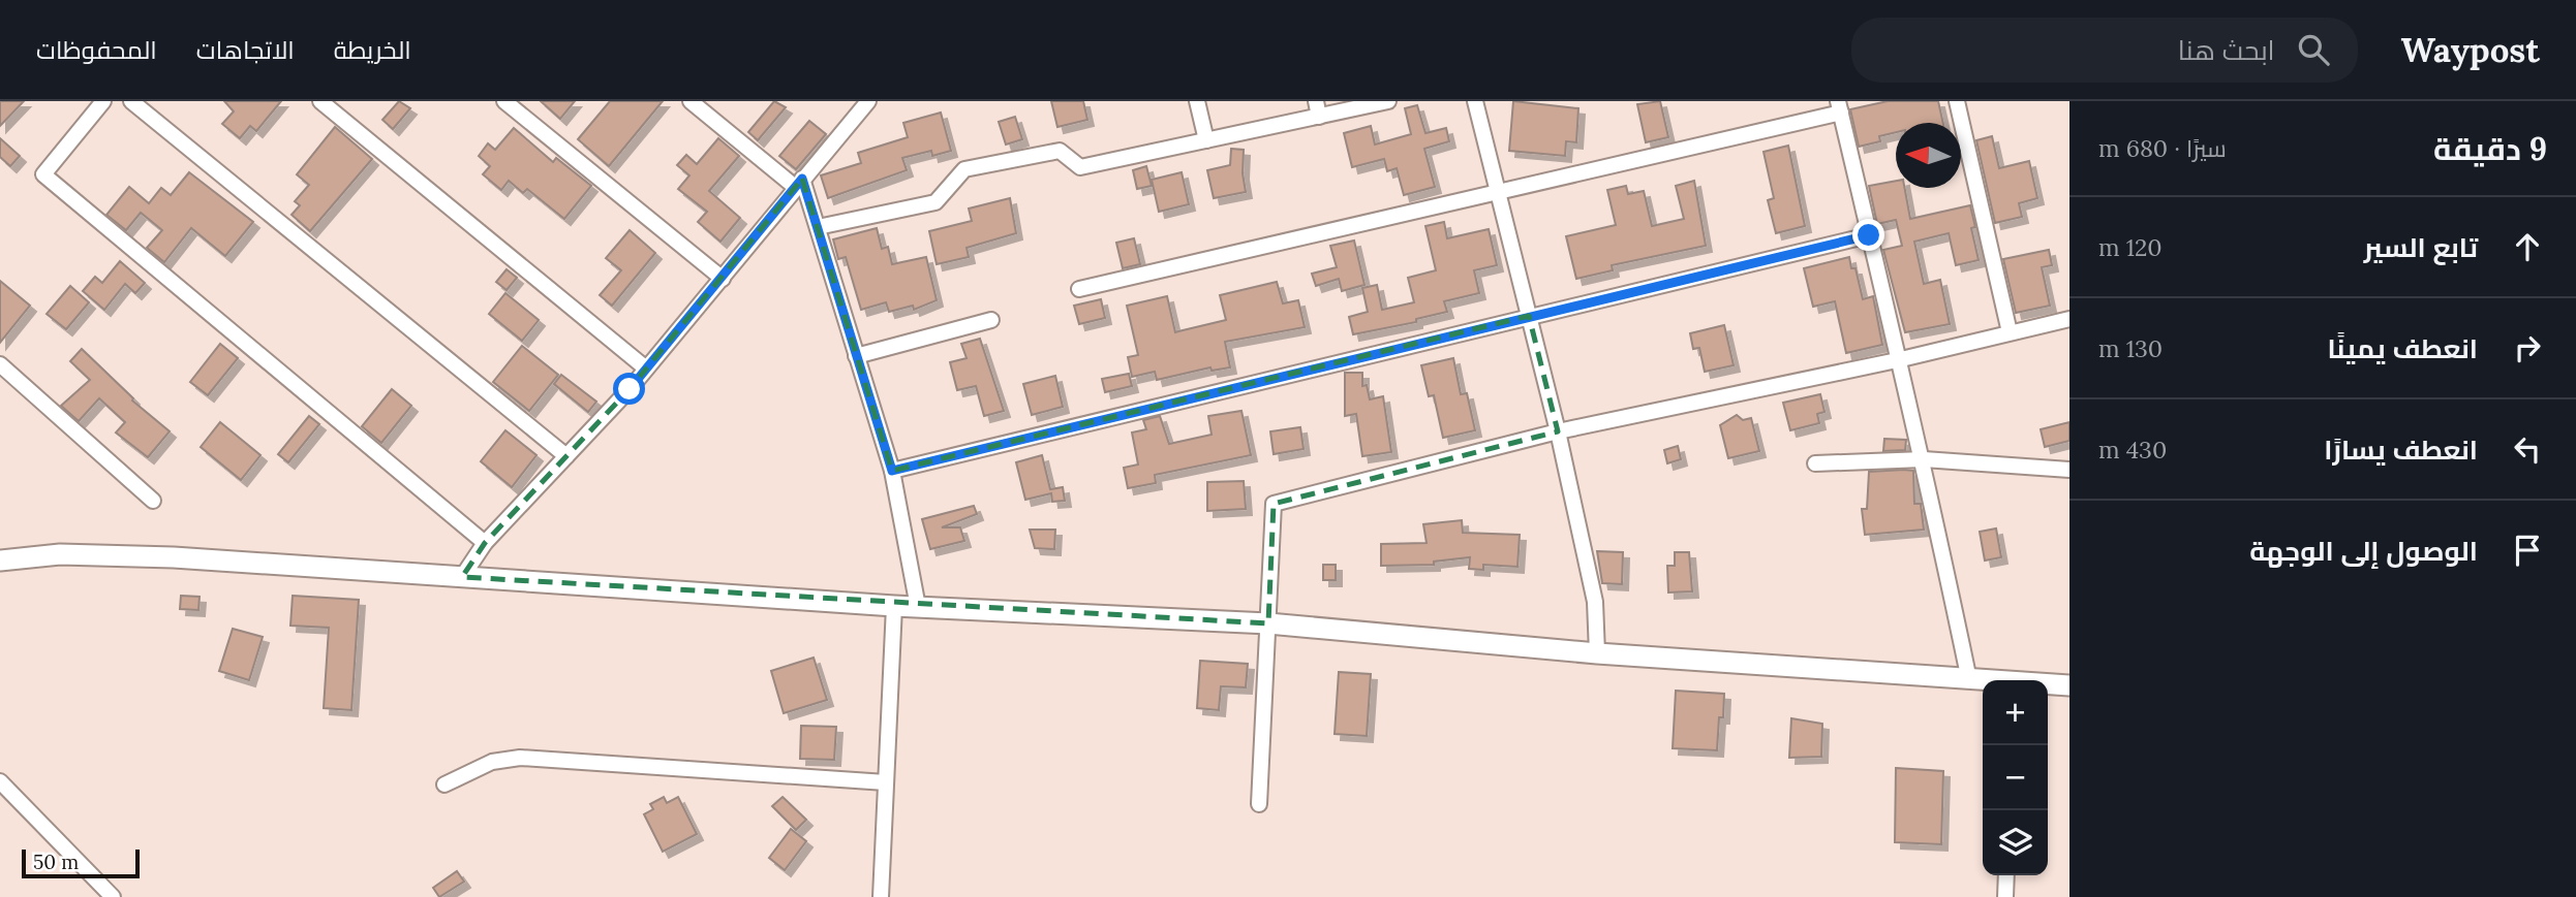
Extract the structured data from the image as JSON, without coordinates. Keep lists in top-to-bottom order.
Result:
{
  "scale_bar": "50 m",
  "north": "left",
  "page": {
    "header": "Waypost",
    "search": "ابحث هنا",
    "nav": ["الخريطة", "الاتجاهات", "المحفوظات"],
    "heading": ["9 دقيقة", "سيرًا · 680 m"],
    "list": [
      ["تابع السير", "120 m"],
      ["انعطف يمينًا", "130 m"],
      ["انعطف يسارًا", "430 m"],
      "الوصول إلى الوجهة"
    ],
    "map_buttons": ["+", "−"],
    "scale": "50 m"
  }
}
